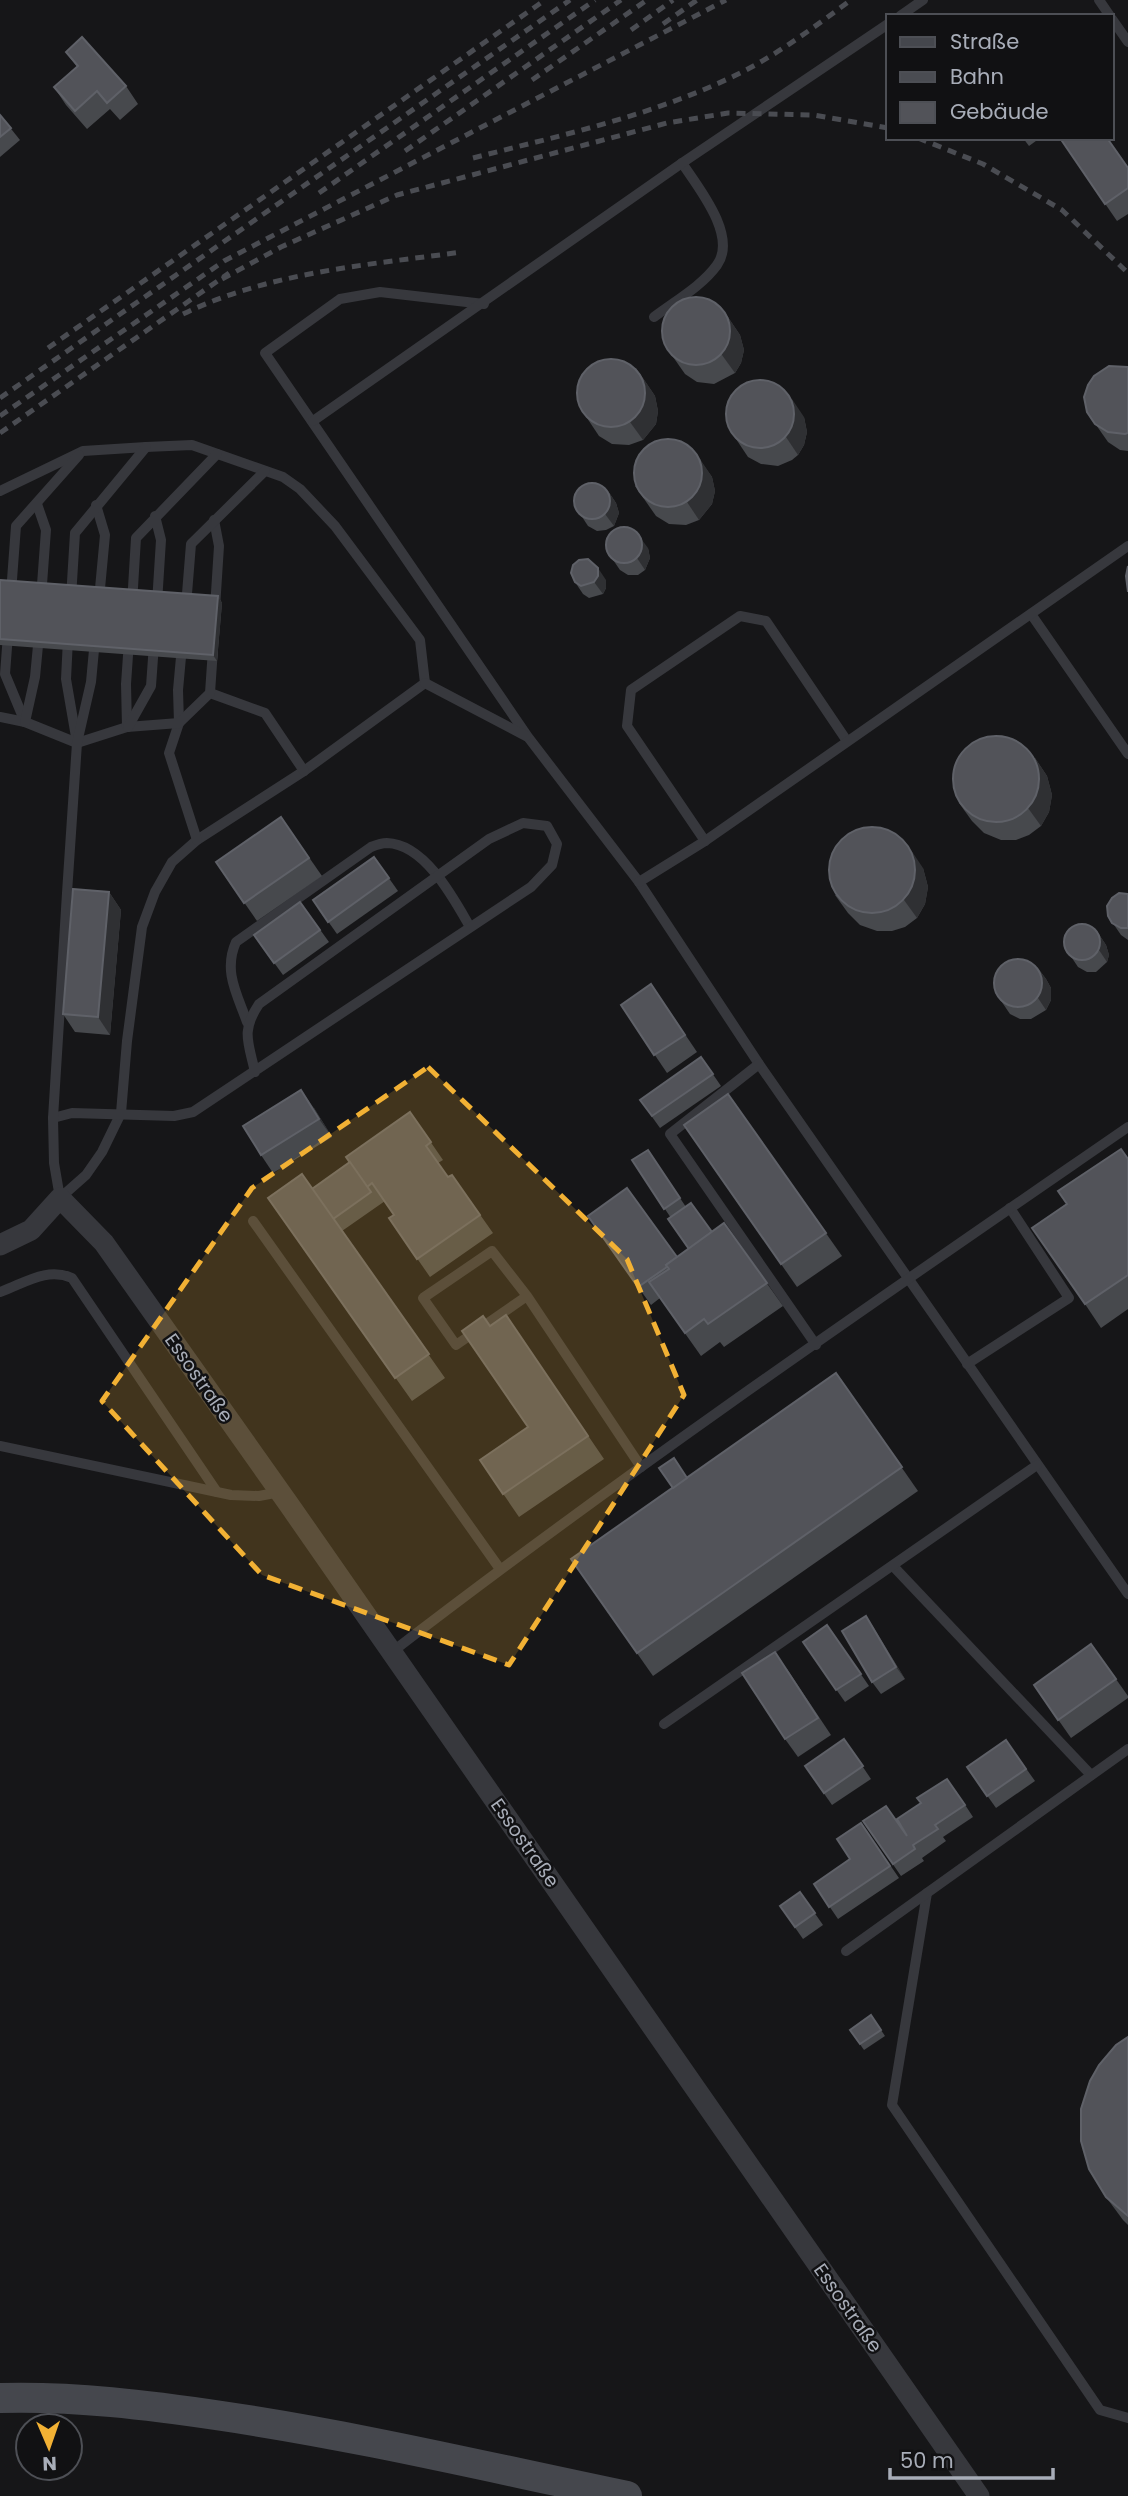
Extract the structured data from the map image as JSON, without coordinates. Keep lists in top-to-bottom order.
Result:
{
  "streets": {
    "street": ["Essostraße"]
  },
  "legend": ["Straße", "Bahn", "Gebäude"],
  "scale_bar": "50 m",
  "north": "bottom"
}
